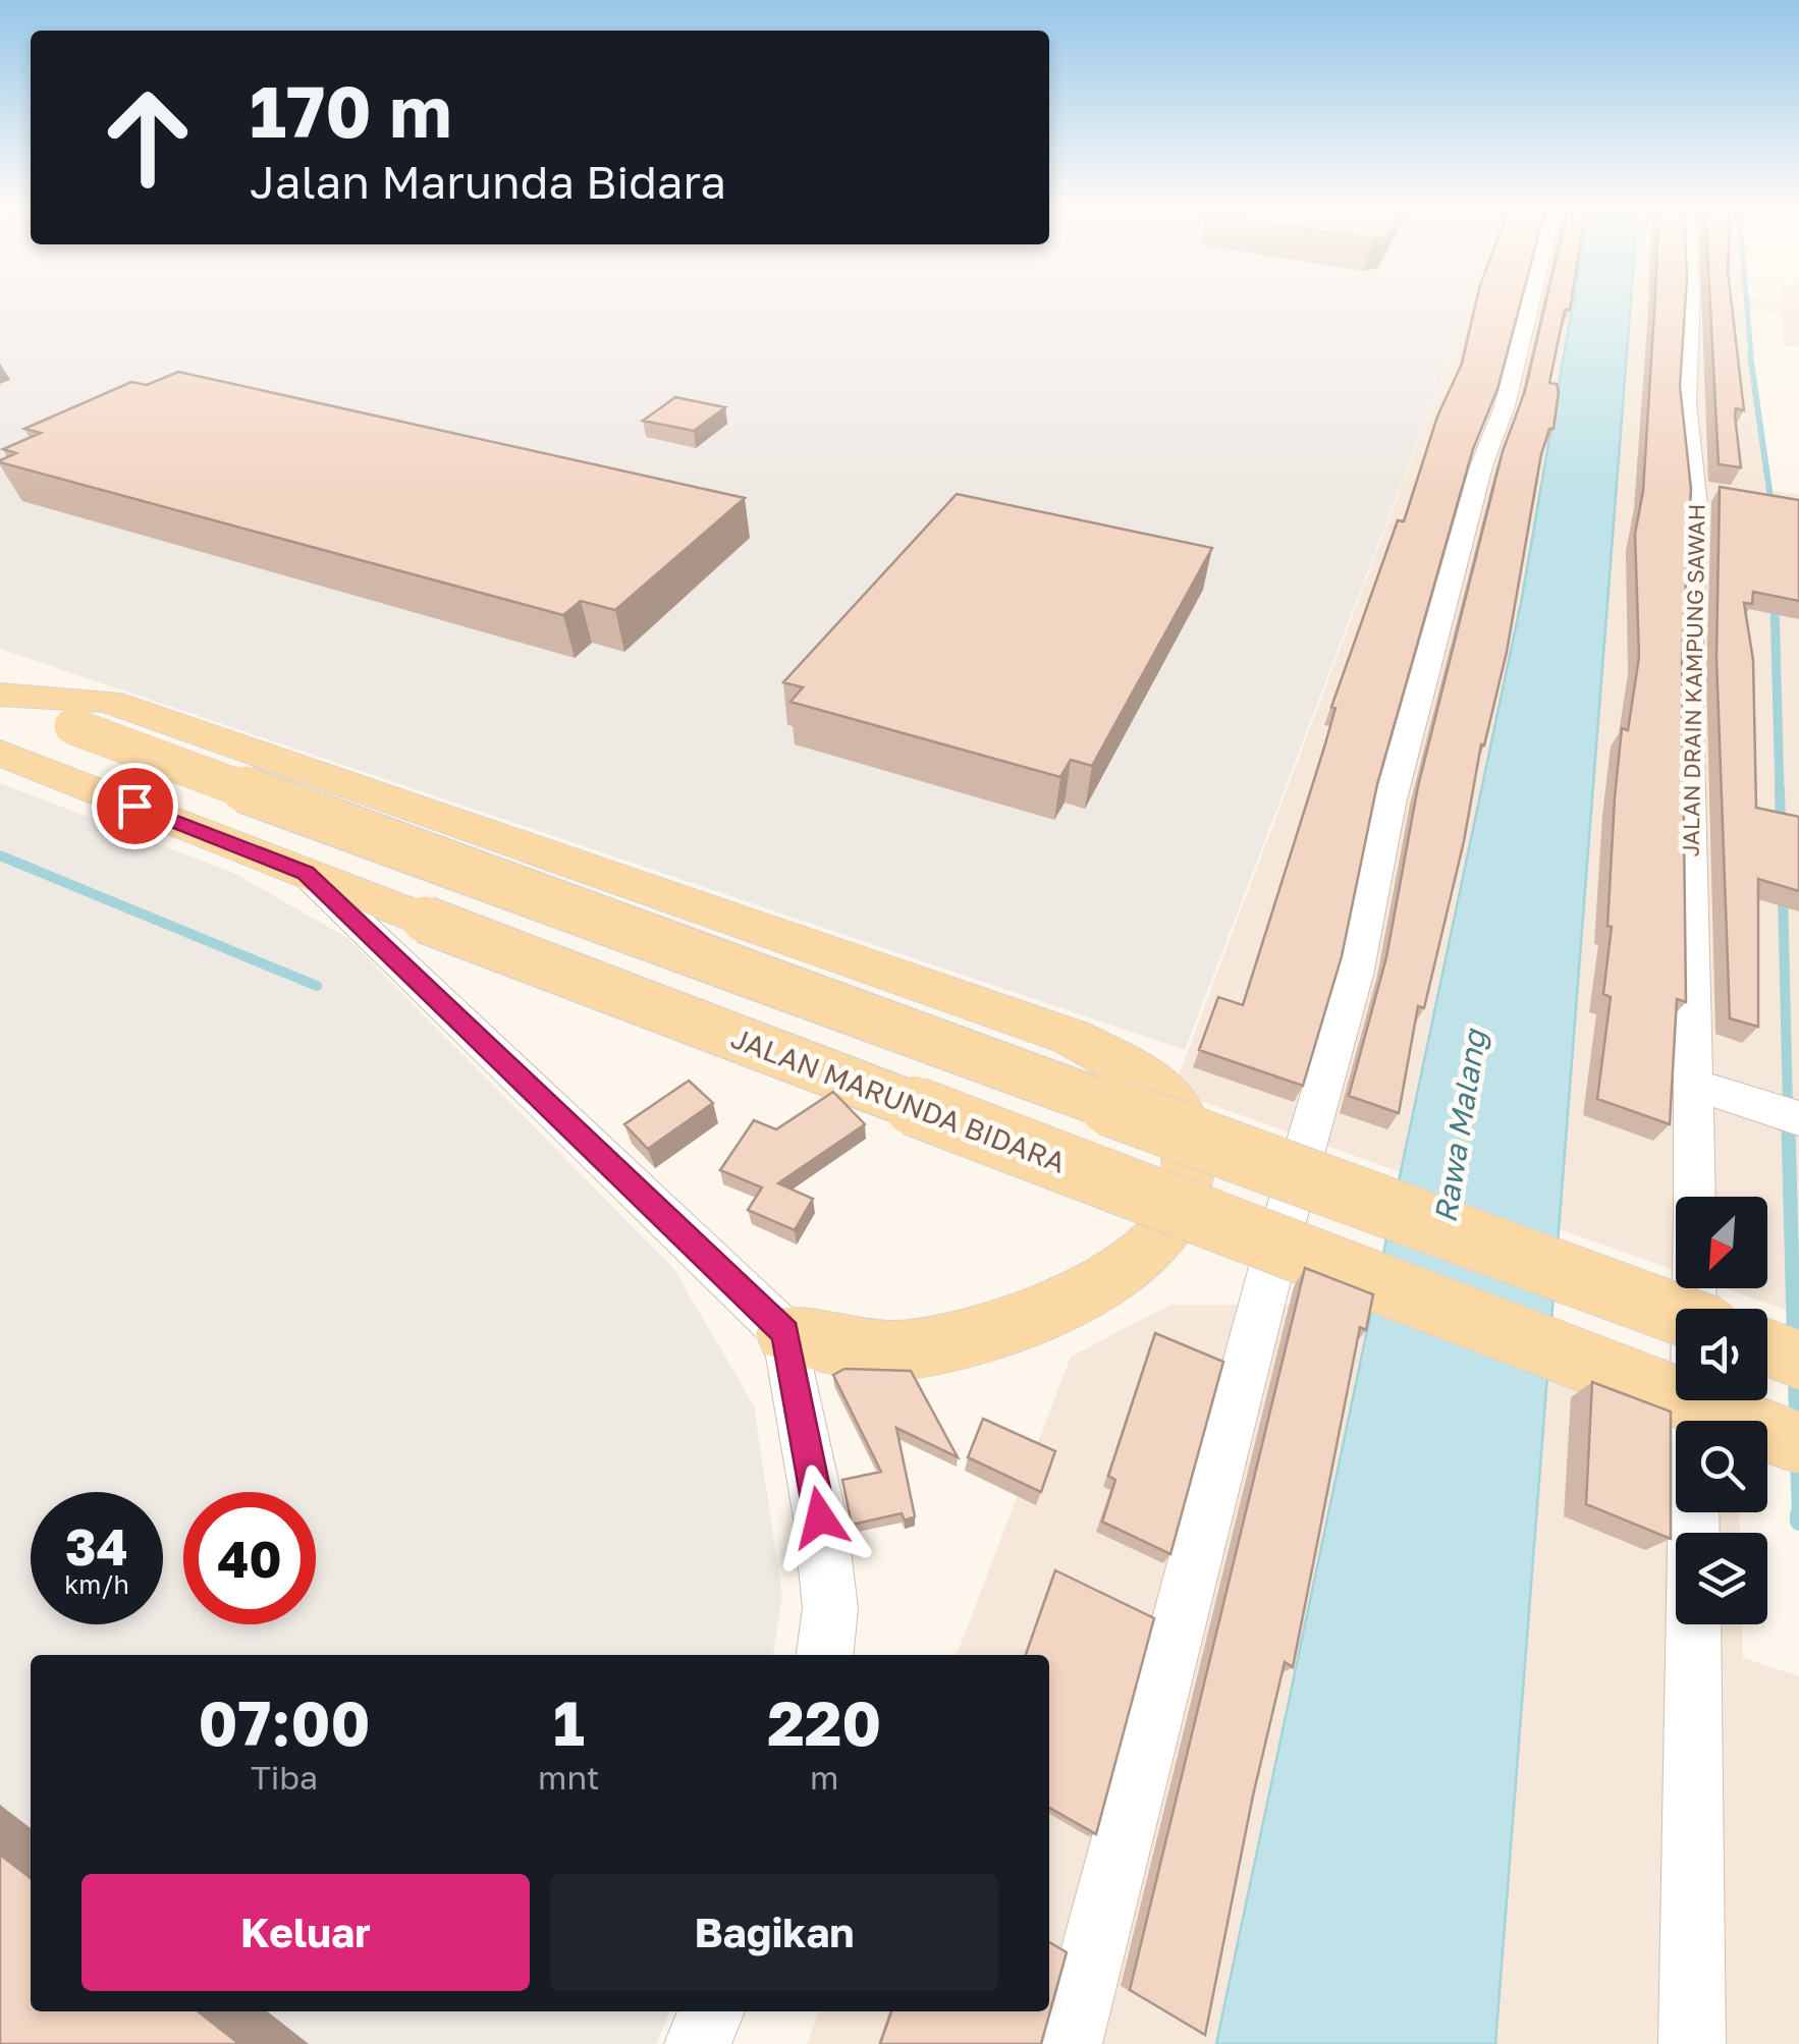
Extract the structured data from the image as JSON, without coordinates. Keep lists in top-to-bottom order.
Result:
{
  "streets": {
    "main road": ["JALAN MARUNDA BIDARA"],
    "street": ["JALAN DRAIN KAMPUNG SAWAH"]
  },
  "water": ["Rawa Malang"],
  "north": "bottom left",
  "page": {
    "turn": ["170 m", "Jalan Marunda Bidara"],
    "speed": "34 km/h",
    "limit": "40",
    "eta": [
      "07:00",
      "Tiba",
      "1",
      "mnt",
      "220",
      "m"
    ],
    "buttons": ["Keluar", "Bagikan"]
  }
}
